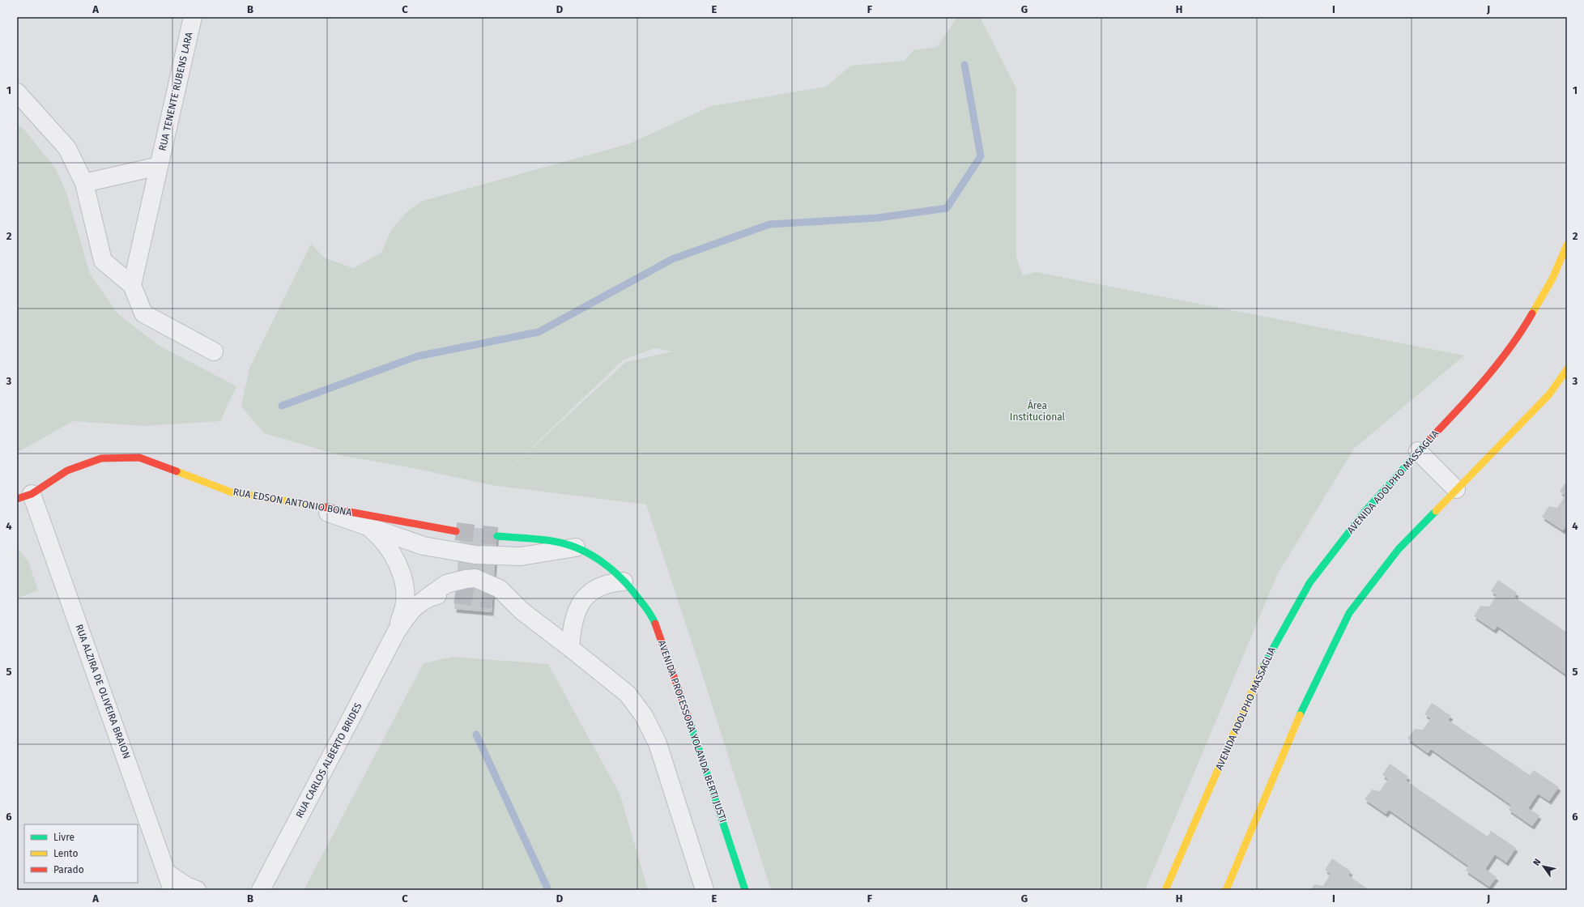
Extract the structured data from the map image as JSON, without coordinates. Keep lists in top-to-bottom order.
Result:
{
  "streets": {
    "main road": ["AVENIDA ADOLPHO MASSAGLIA", "RUA EDSON ANTONIO BONA", "AVENIDA PROFESSORA YOLANDA BERTI JUSTI"],
    "street": ["RUA TENENTE RUBENS LARA", "RUA ALZIRA DE OLIVEIRA BRAION", "RUA CARLOS ALBERTO BRIDES"]
  },
  "crossings": [
    ["RUA EDSON ANTONIO BONA", "RUA ALZIRA DE OLIVEIRA BRAION"]
  ],
  "parks": ["Área Institucional"],
  "legend": ["Livre", "Lento", "Parado"],
  "north": "top left",
  "grid": {
    "columns": [
      "A",
      "B",
      "C",
      "D",
      "E",
      "F",
      "G",
      "H",
      "I",
      "J"
    ],
    "rows": [
      "1",
      "2",
      "3",
      "4",
      "5",
      "6"
    ]
  }
}
